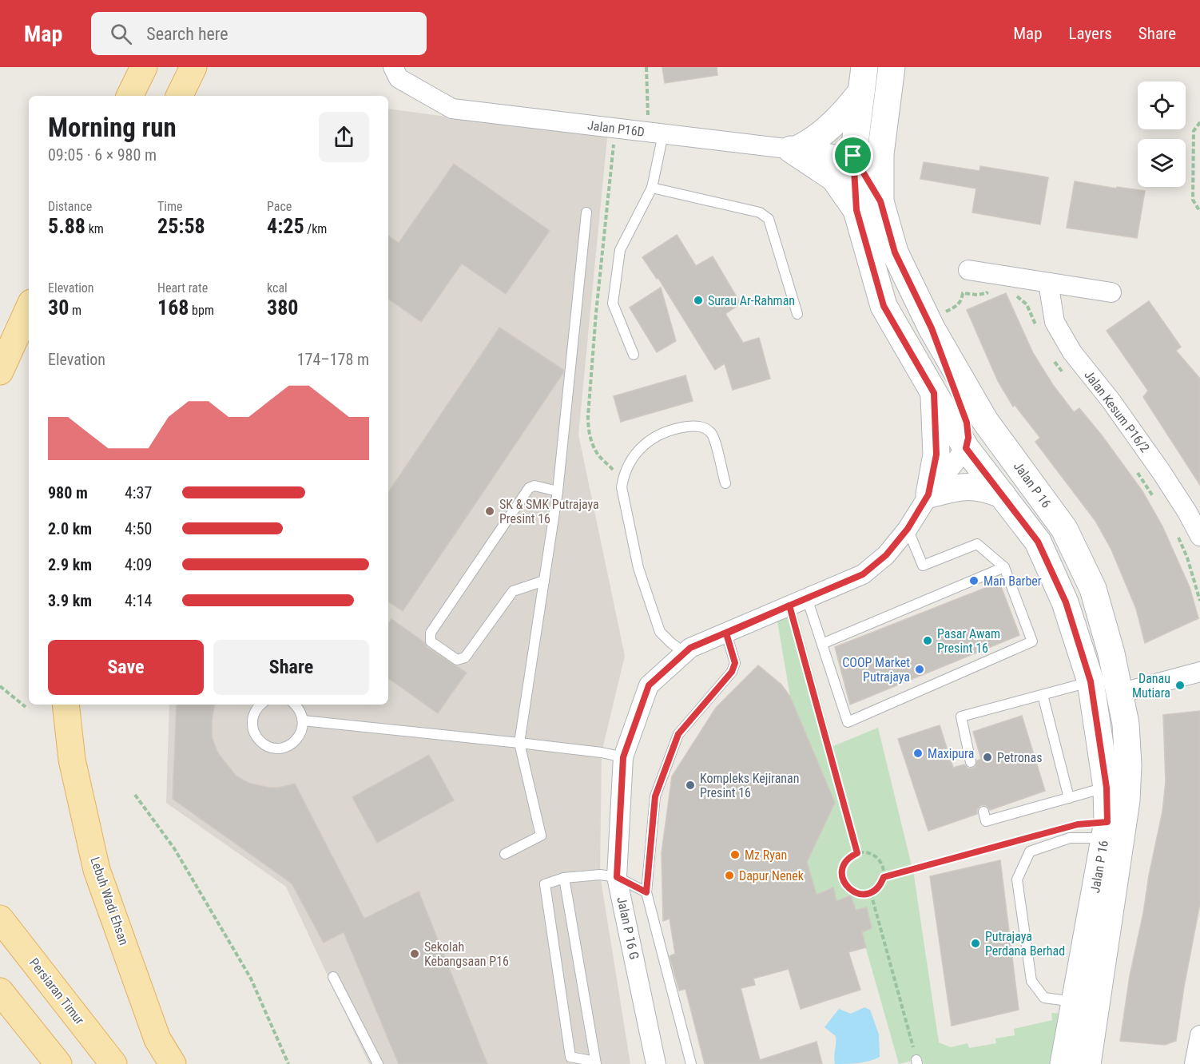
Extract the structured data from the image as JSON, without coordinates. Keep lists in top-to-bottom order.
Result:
{
  "streets": {
    "main road": ["Lebuh Wadi Ehsan", "Persiaran Timur"],
    "street": [
      "Jalan P16D",
      "Jalan Kesum P16/2",
      "Jalan P 16",
      "Jalan P 16 G"
    ]
  },
  "crossings": [
    ["Jalan P16D", "Jalan P 16"],
    ["Jalan P 16", "Jalan P 16 G"]
  ],
  "places": [
    "Surau Ar-Rahman",
    "SK & SMK Putrajaya Presint 16",
    "Man Barber",
    "Pasar Awam Presint 16",
    "COOP Market Putrajaya",
    "Danau Mutiara",
    "Maxipura",
    "Petronas",
    "Kompleks Kejiranan Presint 16",
    "Mz Ryan",
    "Dapur Nenek",
    "Putrajaya Perdana Berhad",
    "Sekolah Kebangsaan P16"
  ],
  "page": {
    "header": "Map",
    "search": "Search here",
    "nav": ["Map", "Layers", "Share"],
    "heading": ["Morning run", "09:05 · 6 × 980 m"],
    "stats": [
      ["Distance", "5.88 km"],
      ["Time", "25:58"],
      ["Pace", "4:25 /km"],
      ["Elevation", "30 m"],
      ["Heart rate", "168 bpm"],
      ["kcal", "380"]
    ],
    "chart": ["Elevation", "174–178 m"],
    "list": [
      {
        "name": "980 m",
        "note": "4:37"
      },
      {
        "name": "2.0 km",
        "note": "4:50"
      },
      {
        "name": "2.9 km",
        "note": "4:09"
      },
      {
        "name": "3.9 km",
        "note": "4:14"
      }
    ],
    "buttons": ["Save", "Share"]
  }
}
